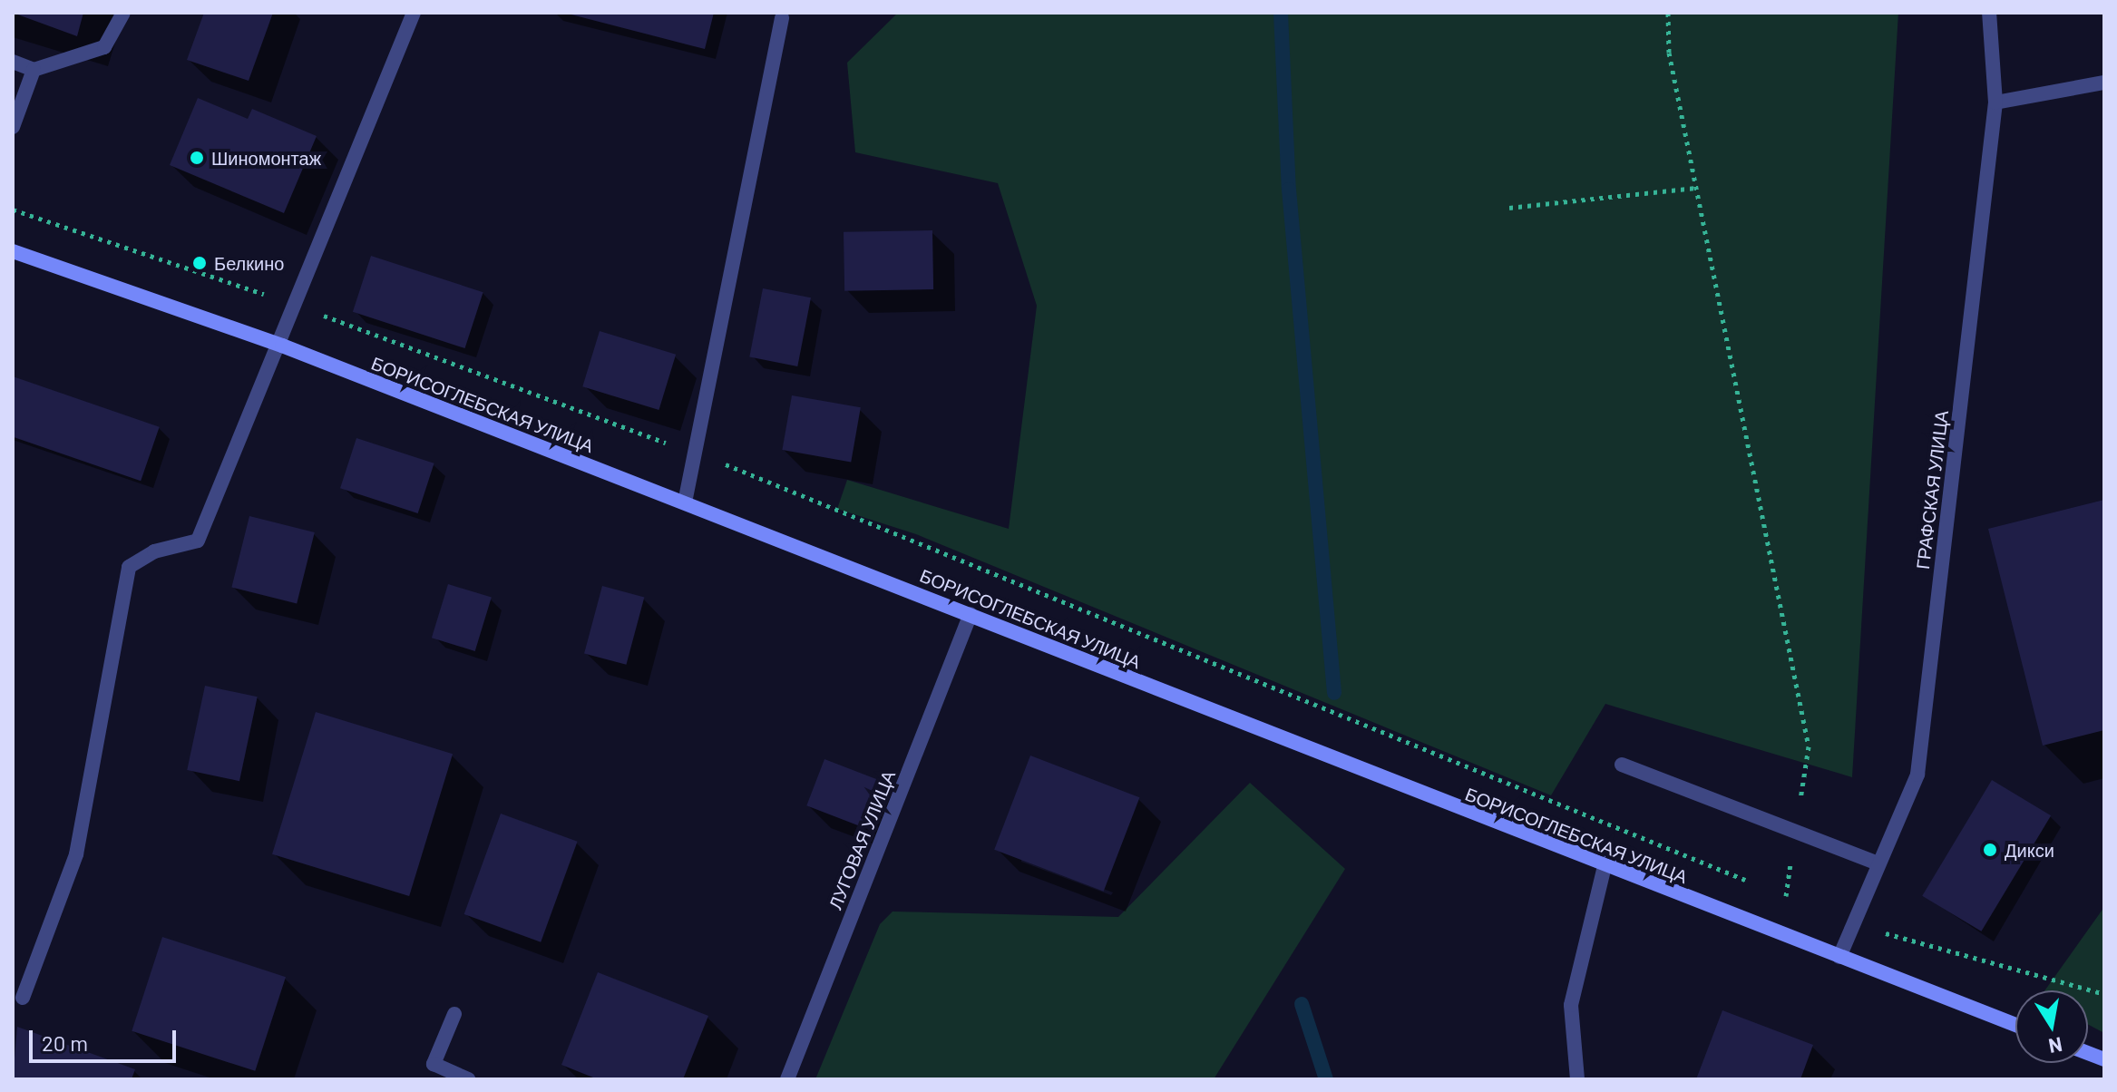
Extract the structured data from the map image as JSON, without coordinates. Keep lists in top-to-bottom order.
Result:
{
  "streets": {
    "street": ["БОРИСОГЛЕБСКАЯ УЛИЦА", "ГРАФСКАЯ УЛИЦА", "ЛУГОВАЯ УЛИЦА"]
  },
  "crossings": [
    ["БОРИСОГЛЕБСКАЯ УЛИЦА", "ГРАФСКАЯ УЛИЦА"],
    ["БОРИСОГЛЕБСКАЯ УЛИЦА", "ЛУГОВАЯ УЛИЦА"]
  ],
  "places": ["Шиномонтаж", "Белкино", "Дикси"],
  "scale_bar": "20 m",
  "north": "bottom"
}
